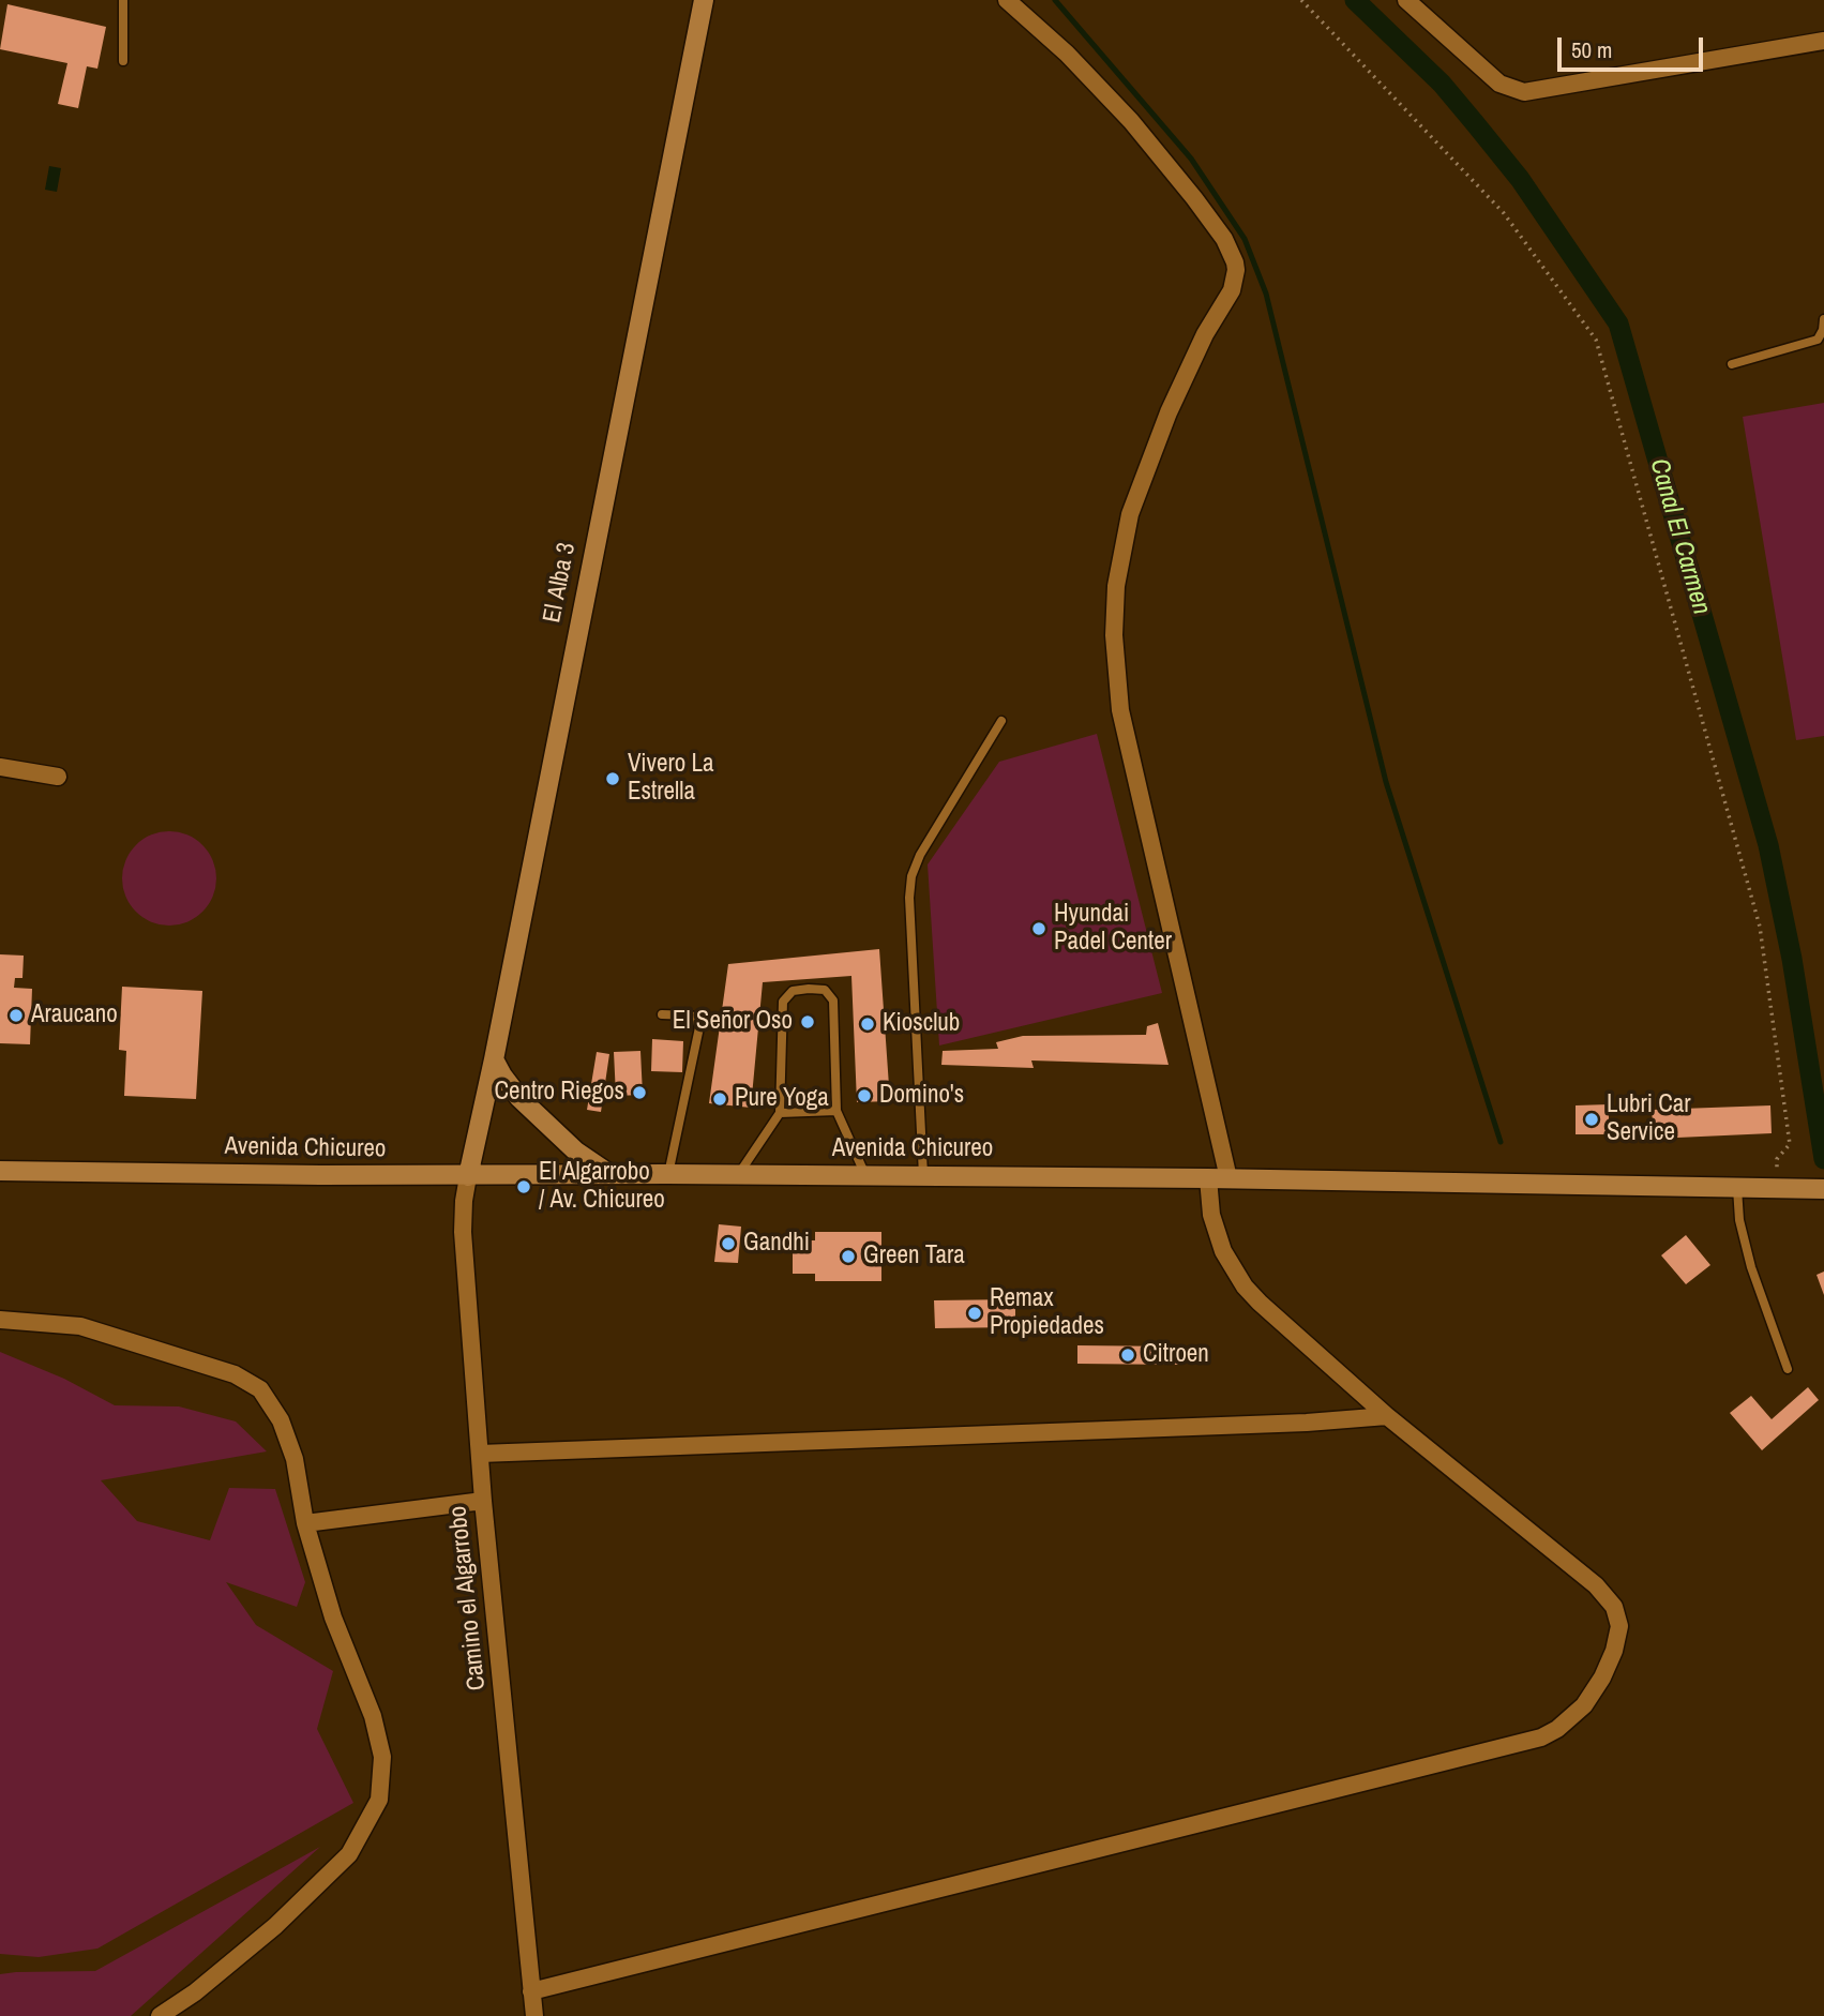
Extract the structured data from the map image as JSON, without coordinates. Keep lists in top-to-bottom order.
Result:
{
  "streets": {
    "main road": ["El Alba 3", "Avenida Chicureo"],
    "street": ["Camino el Algarrobo"]
  },
  "crossings": [
    ["El Alba 3", "Avenida Chicureo"],
    ["El Alba 3", "Camino el Algarrobo"],
    ["Avenida Chicureo", "Camino el Algarrobo"]
  ],
  "water": ["Canal El Carmen"],
  "places": [
    "Vivero La Estrella",
    "Hyundai Padel Center",
    "Araucano",
    "El Señor Oso",
    "Kiosclub",
    "Centro Riegos",
    "Domino's",
    "Pure Yoga",
    "Lubri Car Service",
    "El Algarrobo / Av. Chicureo",
    "Gandhi",
    "Green Tara",
    "Remax Propiedades",
    "Citroen"
  ],
  "scale_bar": "50 m"
}
